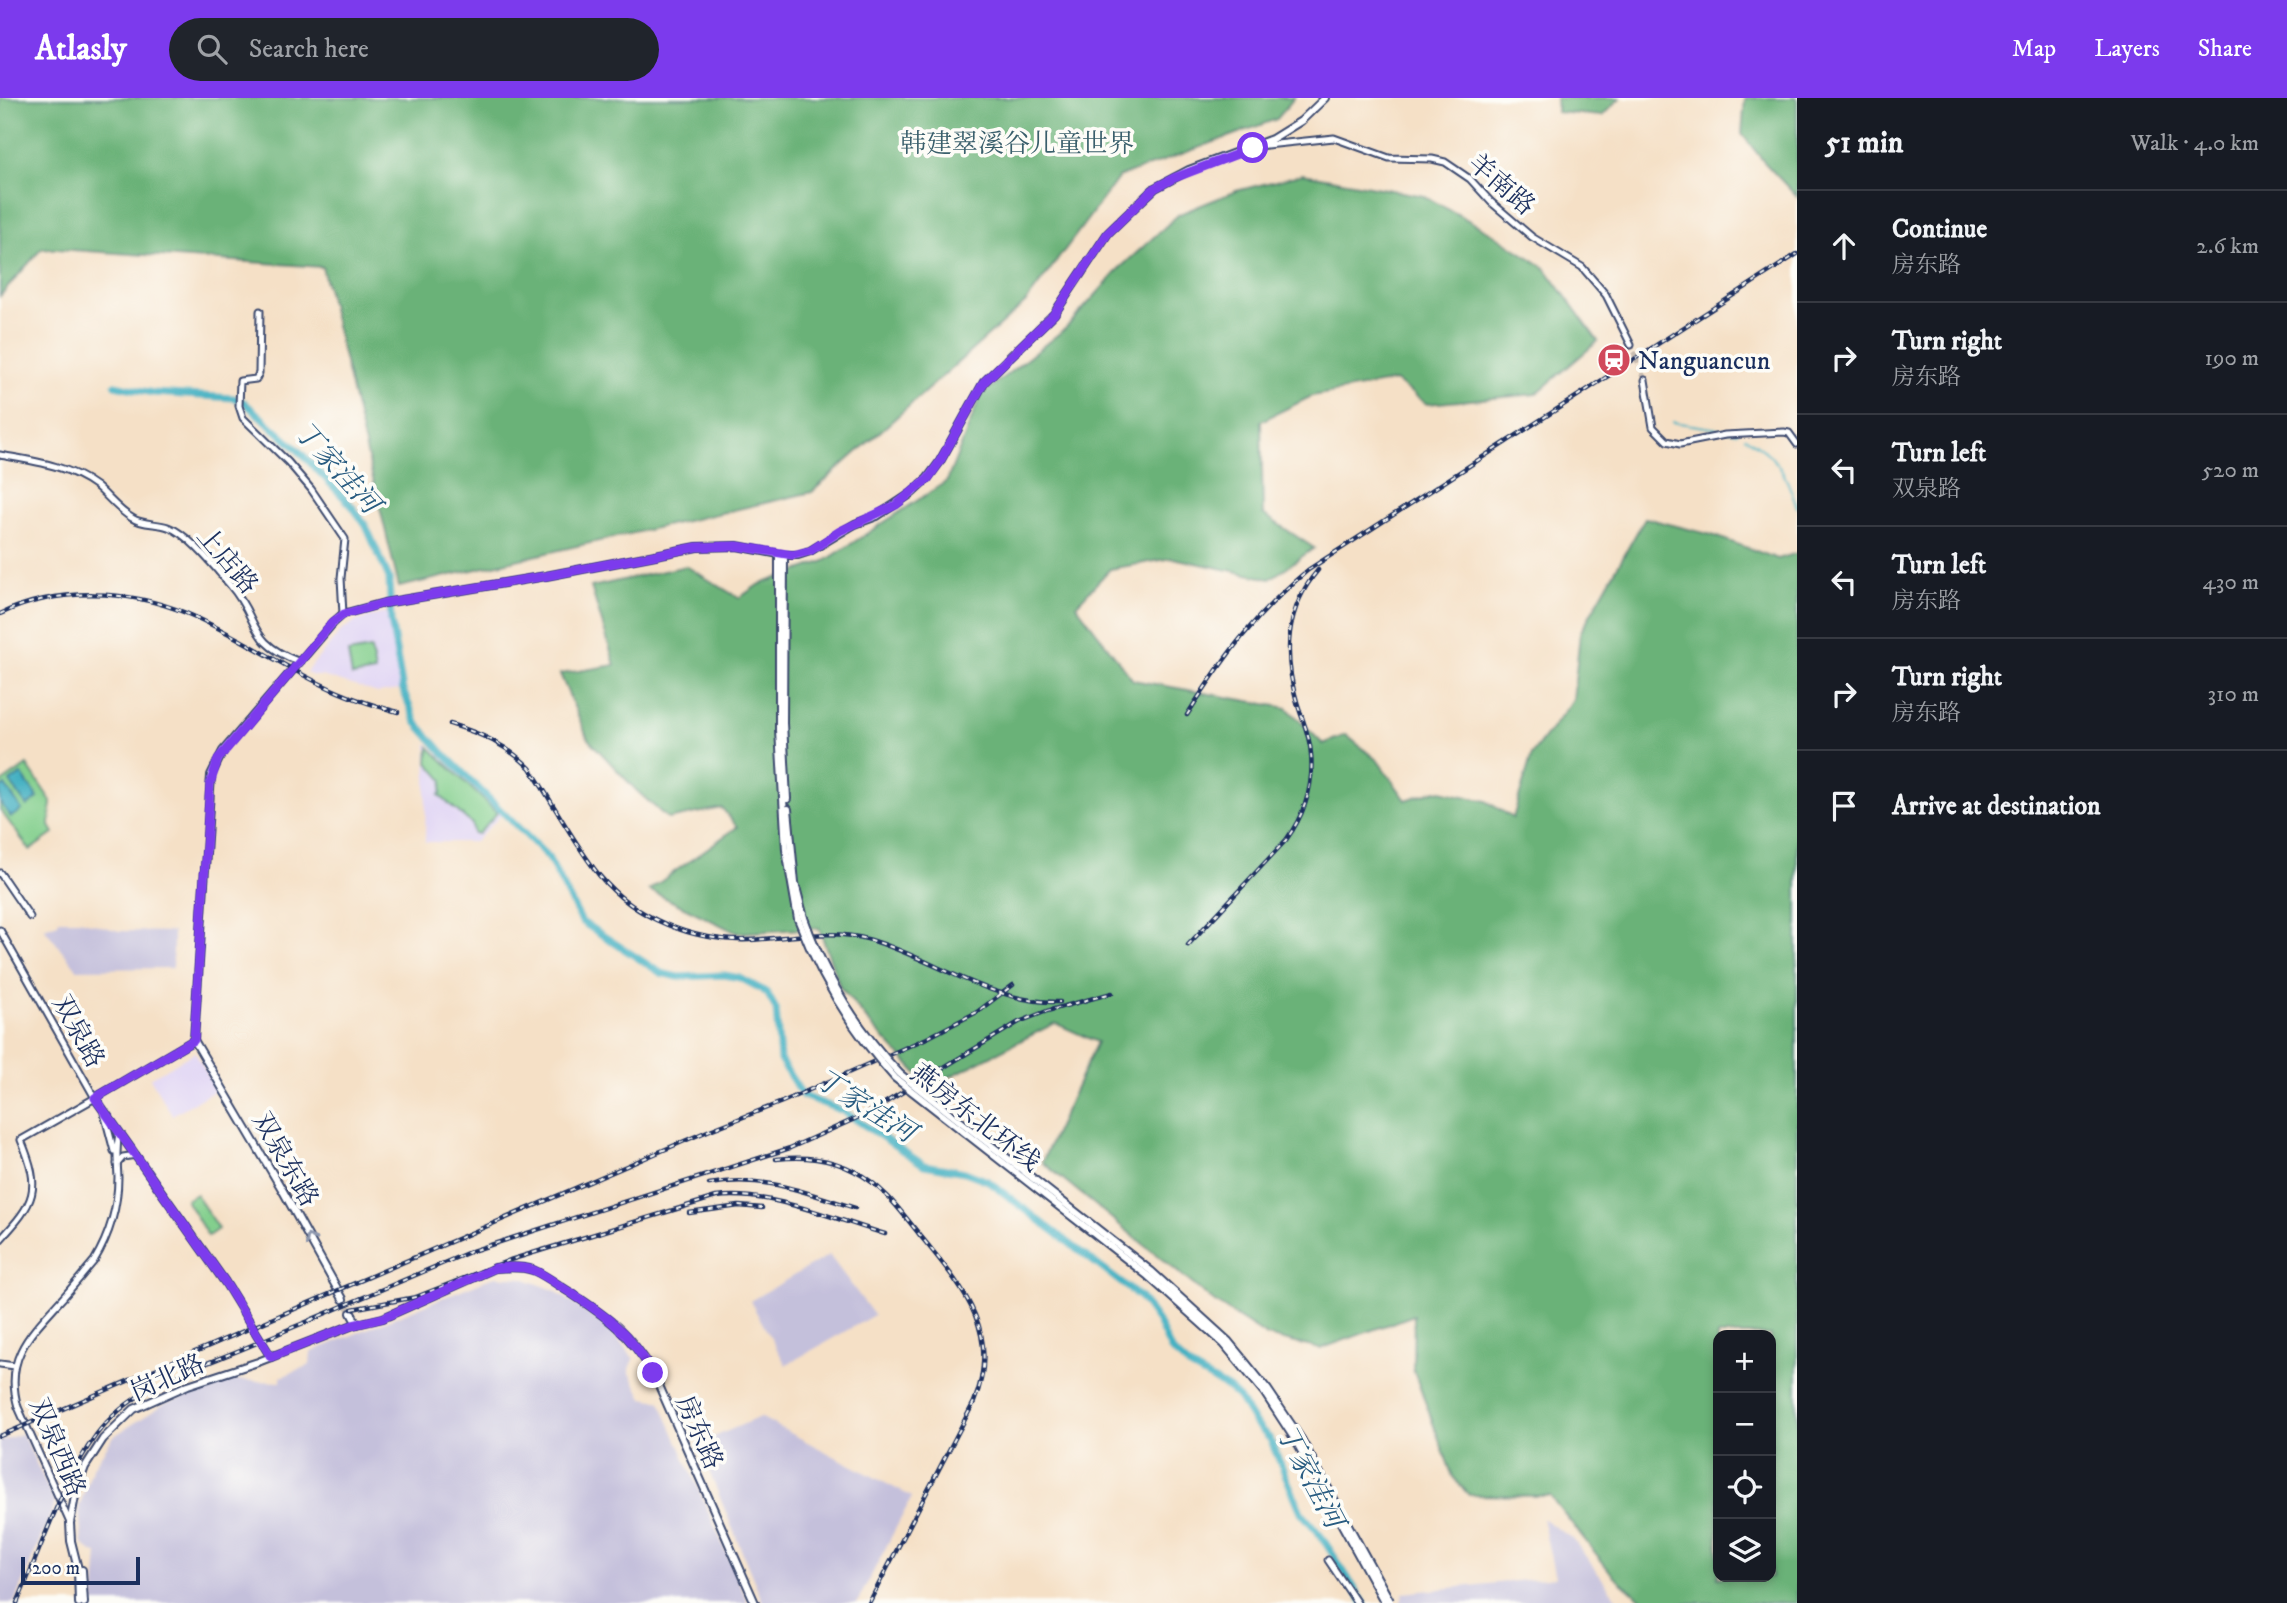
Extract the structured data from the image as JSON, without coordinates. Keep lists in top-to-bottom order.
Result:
{
  "streets": {
    "main road": [
      "双泉路",
      "燕房东北环线",
      "双泉东路",
      "岗北路",
      "房东路"
    ],
    "street": ["羊南路", "上店路", "双泉西路"]
  },
  "crossings": [
    ["双泉路", "岗北路"],
    ["双泉路", "房东路"],
    ["双泉路", "双泉西路"],
    ["岗北路", "房东路"],
    ["岗北路", "双泉西路"]
  ],
  "one_way": ["双泉东路"],
  "water": ["丁家洼河"],
  "parks": ["韩建翠溪谷儿童世界"],
  "places": {
    "station": ["Nanguancun"]
  },
  "scale_bar": "200 m",
  "page": {
    "header": "Atlasly",
    "search": "Search here",
    "nav": ["Map", "Layers", "Share"],
    "heading": ["51 min", "Walk · 4.0 km"],
    "list": [
      ["Continue", "房东路", "2.6 km"],
      ["Turn right", "房东路", "190 m"],
      ["Turn left", "双泉路", "520 m"],
      ["Turn left", "房东路", "430 m"],
      ["Turn right", "房东路", "310 m"],
      "Arrive at destination"
    ],
    "map_buttons": ["+", "−"],
    "scale": "200 m"
  }
}
